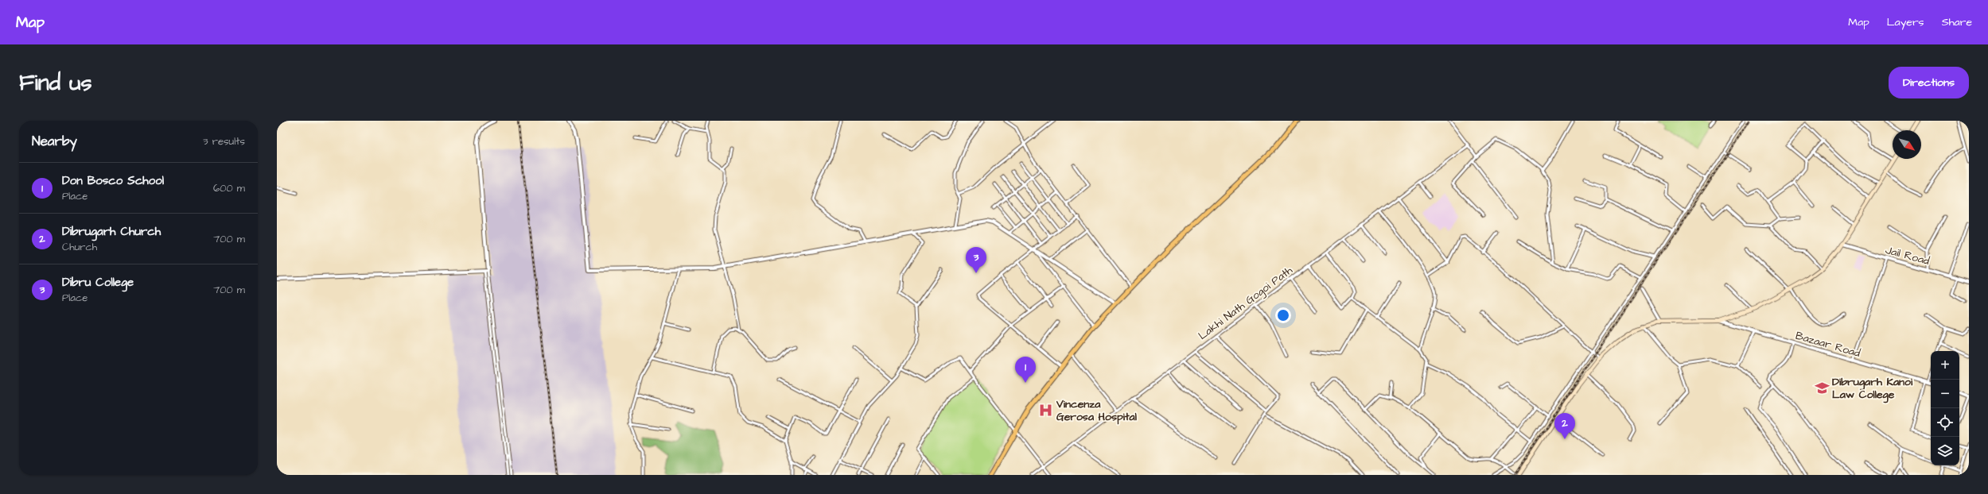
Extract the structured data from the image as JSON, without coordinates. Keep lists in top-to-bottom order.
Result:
{
  "streets": {
    "street": ["Jail Road", "Lakhi Nath Gogoi Path", "Bazaar Road"]
  },
  "places": {
    "school or university": ["Dibrugarh Kanoi Law College"],
    "hospital": ["Vincenza Gerosa Hospital"]
  },
  "north": "bottom right",
  "page": {
    "header": "Map",
    "nav": ["Map", "Layers", "Share"],
    "buttons": "Directions",
    "title": "Find us",
    "heading": ["Nearby", "3 results"],
    "list": [
      {
        "mark": "1",
        "name": "Don Bosco School",
        "note": "Place",
        "value": "600 m"
      },
      {
        "mark": "2",
        "name": "Dibrugarh Church",
        "note": "Church",
        "value": "700 m"
      },
      {
        "mark": "3",
        "name": "Dibru College",
        "note": "Place",
        "value": "700 m"
      }
    ],
    "pins": ["3", "1", "2"],
    "map_buttons": ["+", "−"]
  }
}
